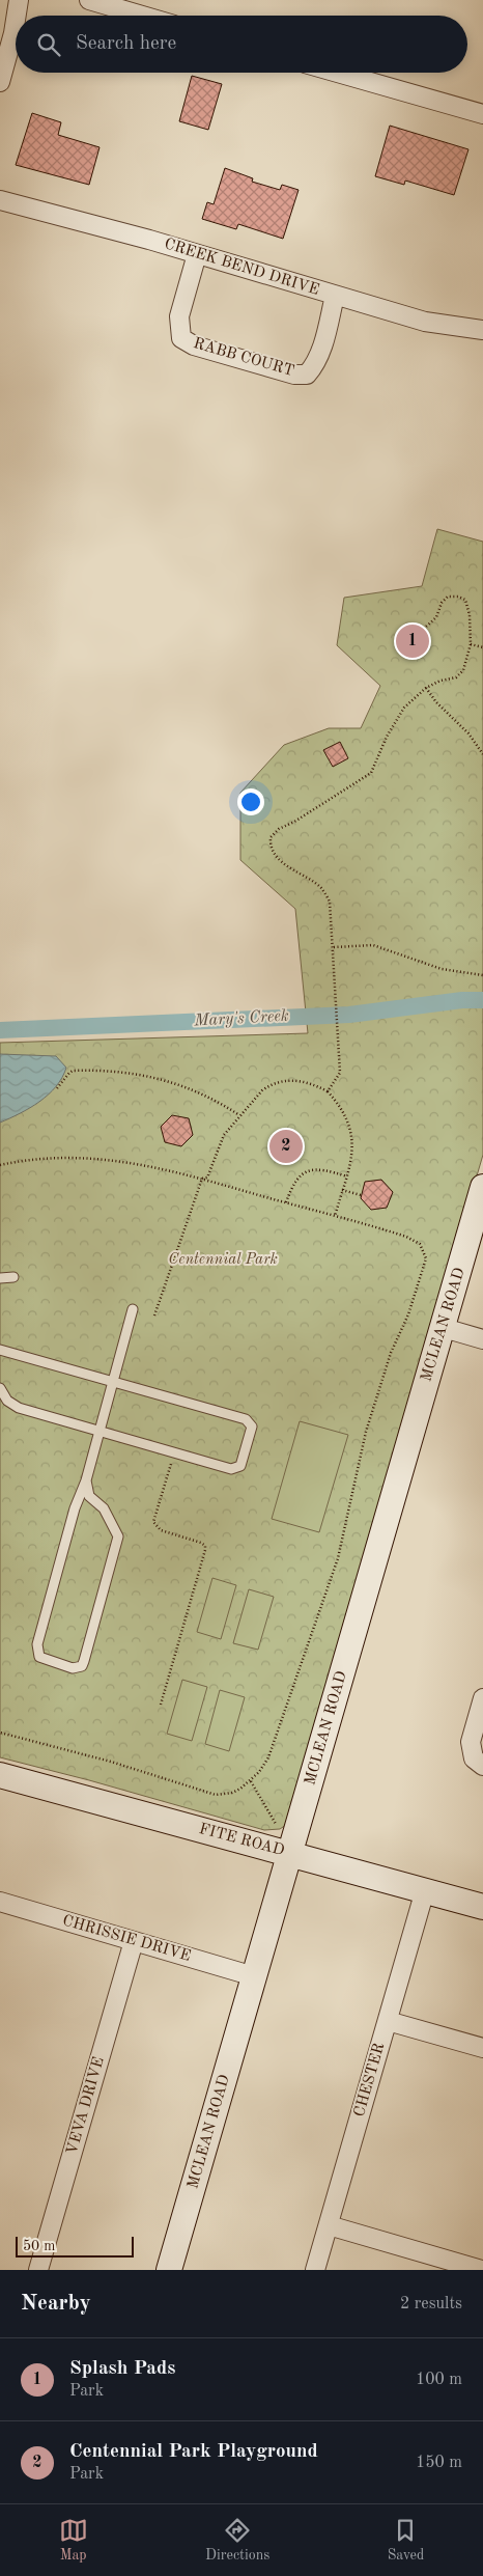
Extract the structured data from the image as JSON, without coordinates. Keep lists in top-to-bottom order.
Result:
{
  "streets": {
    "street": [
      "CREEK BEND DRIVE",
      "RABB COURT",
      "MCLEAN ROAD",
      "FITE ROAD",
      "CHRISSIE DRIVE",
      "CHESTER",
      "VEVA DRIVE"
    ]
  },
  "crossings": [
    ["CREEK BEND DRIVE", "RABB COURT"],
    ["MCLEAN ROAD", "FITE ROAD"],
    ["MCLEAN ROAD", "CHRISSIE DRIVE"],
    ["FITE ROAD", "CHESTER"],
    ["CHRISSIE DRIVE", "VEVA DRIVE"]
  ],
  "water": ["Mary's Creek"],
  "parks": ["Centennial Park"],
  "scale_bar": "50 m",
  "page": {
    "search": "Search here",
    "pins": ["1", "2"],
    "scale": "50 m",
    "heading": ["Nearby", "2 results"],
    "list": [
      {
        "mark": "1",
        "name": "Splash Pads",
        "note": "Park",
        "value": "100 m"
      },
      {
        "mark": "2",
        "name": "Centennial Park Playground",
        "note": "Park",
        "value": "150 m"
      }
    ],
    "nav": ["Map", "Directions", "Saved"]
  }
}
